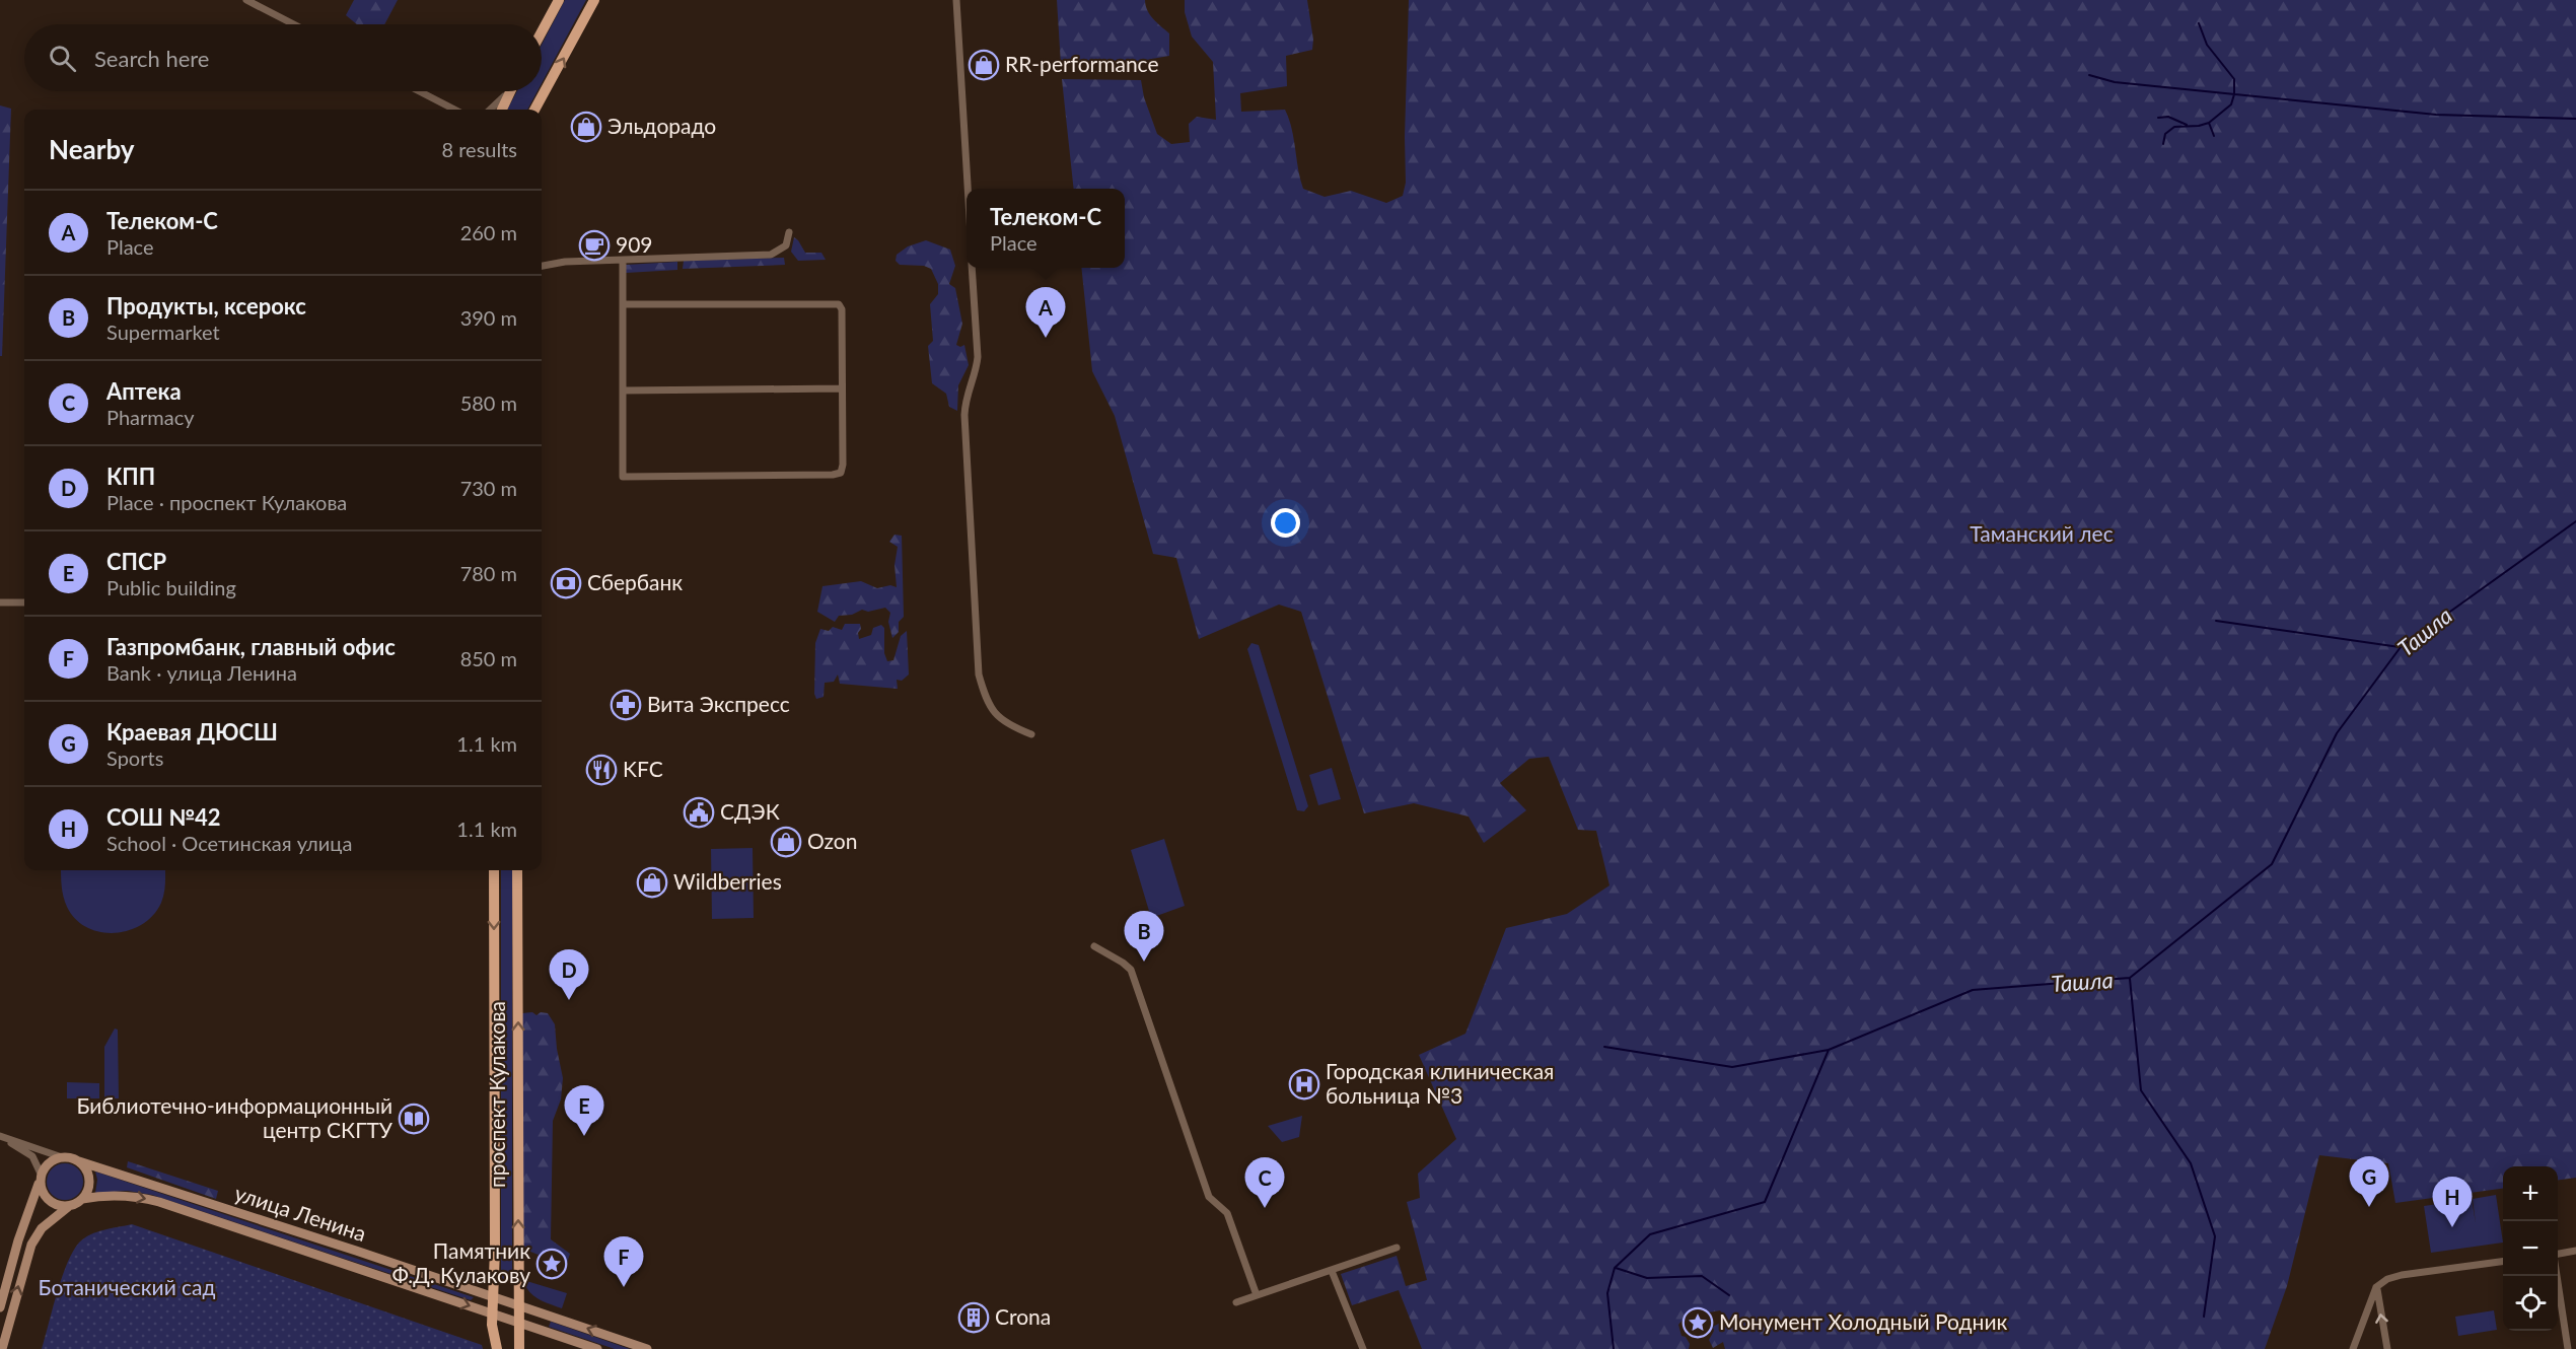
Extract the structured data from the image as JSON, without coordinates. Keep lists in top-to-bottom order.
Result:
{
  "streets": {
    "main road": ["проспект Кулакова", "улица Ленина"]
  },
  "crossings": [
    ["проспект Кулакова", "улица Ленина"]
  ],
  "water": ["Ташла"],
  "parks": ["Таманский лес", "Ботанический сад"],
  "places": {
    "shop": [
      "RR-performance",
      "Эльдорадо",
      "Ozon",
      "Wildberries"
    ],
    "cafe": ["909"],
    "bank": ["Сбербанк"],
    "pharmacy": ["Вита Экспресс"],
    "restaurant": ["KFC"],
    "public building": ["СДЭК"],
    "hospital": ["Городская клиническая больница №3"],
    "library": ["Библиотечно-информационный центр СКГТУ"],
    "place": ["Памятник Ф.Д. Кулакову", "Монумент Холодный Родник"],
    "building": ["Crona"]
  },
  "page": {
    "search": "Search here",
    "heading": ["Nearby", "8 results"],
    "popup": ["Телеком-С", "Place"],
    "list": [
      {
        "mark": "A",
        "name": "Телеком-С",
        "note": "Place",
        "value": "260 m"
      },
      {
        "mark": "B",
        "name": "Продукты, ксерокс",
        "note": "Supermarket",
        "value": "390 m"
      },
      {
        "mark": "C",
        "name": "Аптека",
        "note": "Pharmacy",
        "value": "580 m"
      },
      {
        "mark": "D",
        "name": "КПП",
        "note": "Place · проспект Кулакова",
        "value": "730 m"
      },
      {
        "mark": "E",
        "name": "СПСР",
        "note": "Public building",
        "value": "780 m"
      },
      {
        "mark": "F",
        "name": "Газпромбанк, главный офис",
        "note": "Bank · улица Ленина",
        "value": "850 m"
      },
      {
        "mark": "G",
        "name": "Краевая ДЮСШ",
        "note": "Sports",
        "value": "1.1 km"
      },
      {
        "mark": "H",
        "name": "СОШ №42",
        "note": "School · Осетинская улица",
        "value": "1.1 km"
      }
    ],
    "pins": [
      "A",
      "B",
      "D",
      "E",
      "G",
      "C",
      "H",
      "F"
    ],
    "map_buttons": ["+", "−"]
  }
}
